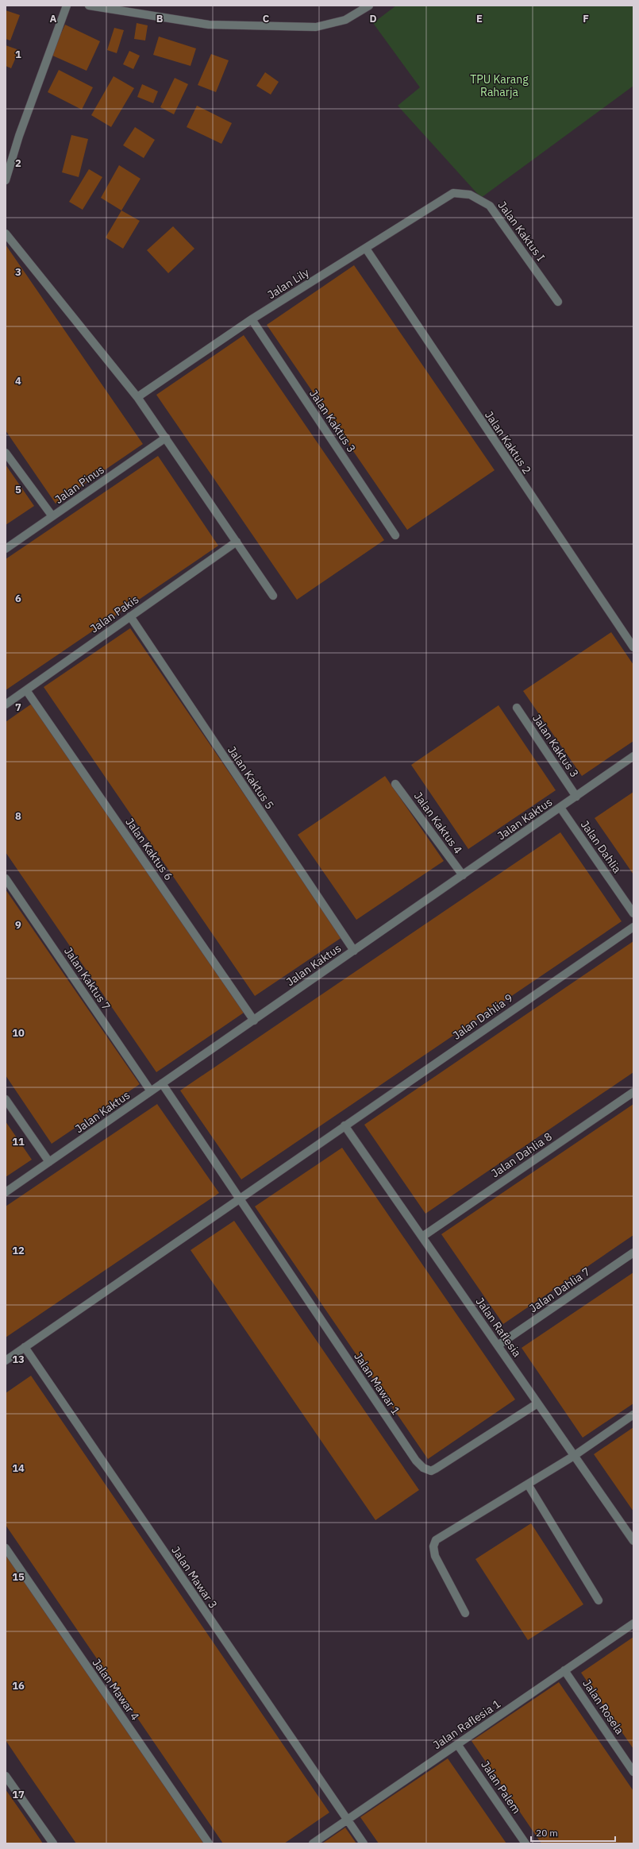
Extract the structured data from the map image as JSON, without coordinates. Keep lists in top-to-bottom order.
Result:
{
  "streets": {
    "street": [
      "Jalan Kaktus I",
      "Jalan Lily",
      "Jalan Kaktus 3",
      "Jalan Kaktus 2",
      "Jalan Pinus",
      "Jalan Pakis",
      "Jalan Kaktus 5",
      "Jalan Kaktus",
      "Jalan Kaktus 4",
      "Jalan Dahlia",
      "Jalan Kaktus 6",
      "Jalan Kaktus 7",
      "Jalan Dahlia 9",
      "Jalan Dahlia 8",
      "Jalan Dahlia 7",
      "Jalan Raflesia",
      "Jalan Mawar 1",
      "Jalan Mawar 3",
      "Jalan Mawar 4",
      "Jalan Rosela",
      "Jalan Raflesia 1",
      "Jalan Palem"
    ]
  },
  "crossings": [
    ["Jalan Kaktus I", "Jalan Lily"],
    ["Jalan Lily", "Jalan Kaktus 3"],
    ["Jalan Lily", "Jalan Kaktus 2"],
    ["Jalan Kaktus 3", "Jalan Kaktus"],
    ["Jalan Pakis", "Jalan Kaktus 5"],
    ["Jalan Pakis", "Jalan Kaktus 6"],
    ["Jalan Kaktus 5", "Jalan Kaktus"],
    ["Jalan Kaktus", "Jalan Kaktus 4"],
    ["Jalan Kaktus", "Jalan Dahlia"],
    ["Jalan Kaktus", "Jalan Kaktus 6"],
    ["Jalan Kaktus", "Jalan Kaktus 7"],
    ["Jalan Dahlia 9", "Jalan Raflesia"],
    ["Jalan Dahlia 9", "Jalan Mawar 1"],
    ["Jalan Dahlia 9", "Jalan Mawar 3"],
    ["Jalan Dahlia 8", "Jalan Raflesia"],
    ["Jalan Dahlia 7", "Jalan Raflesia"],
    ["Jalan Raflesia", "Jalan Mawar 1"],
    ["Jalan Mawar 3", "Jalan Raflesia 1"],
    ["Jalan Rosela", "Jalan Raflesia 1"],
    ["Jalan Raflesia 1", "Jalan Palem"]
  ],
  "parks": ["TPU Karang Raharja"],
  "scale_bar": "20 m",
  "grid": {
    "columns": [
      "A",
      "B",
      "C",
      "D",
      "E",
      "F"
    ],
    "rows": [
      "1",
      "2",
      "3",
      "4",
      "5",
      "6",
      "7",
      "8",
      "9",
      "10",
      "11",
      "12",
      "13",
      "14",
      "15",
      "16",
      "17"
    ]
  }
}
